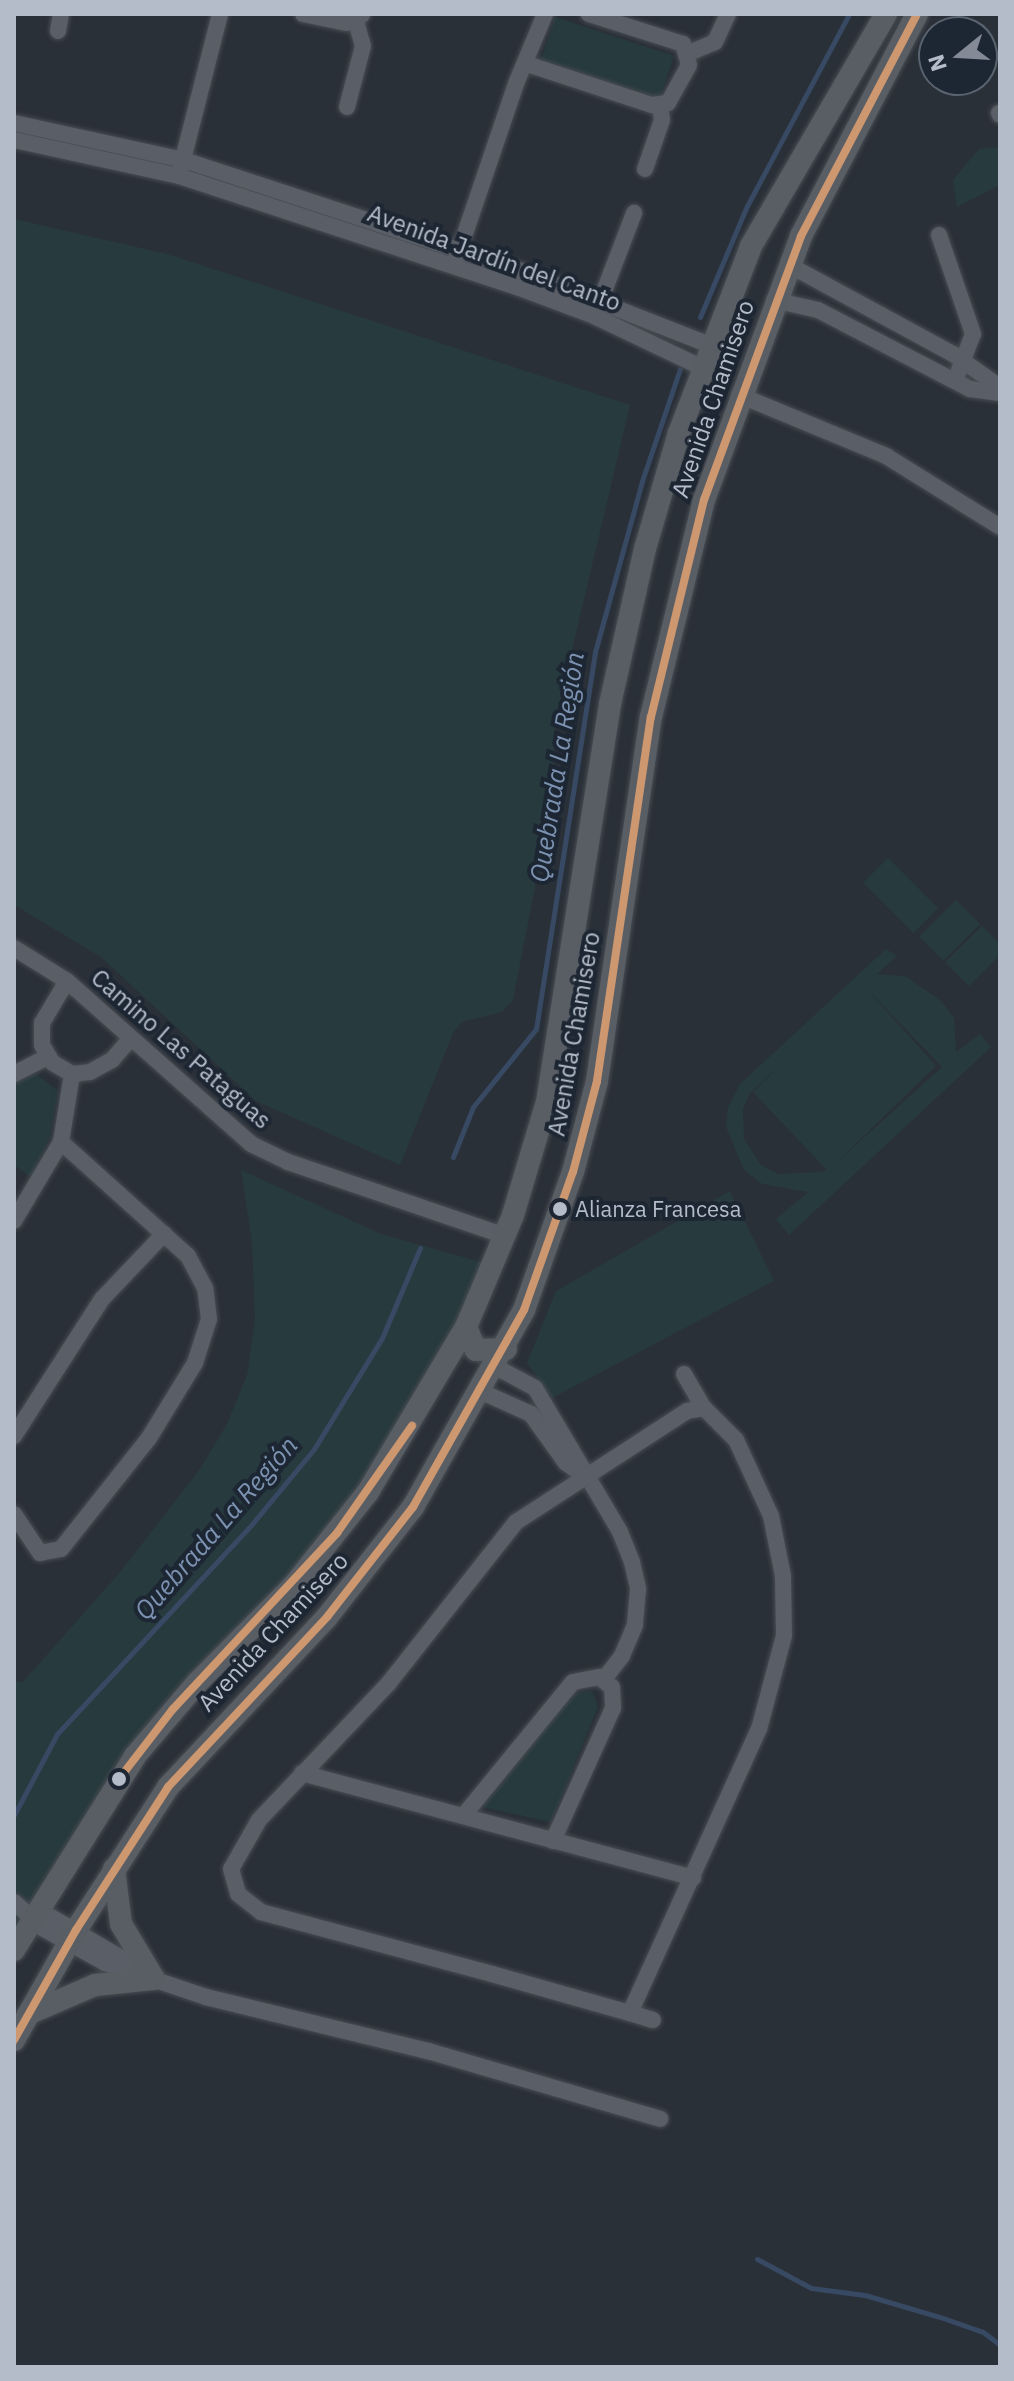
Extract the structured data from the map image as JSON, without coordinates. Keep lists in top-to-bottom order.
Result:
{
  "streets": {
    "street": ["Avenida Jardín del Canto", "Avenida Chamisero", "Camino Las Pataguas"]
  },
  "crossings": [
    ["Avenida Jardín del Canto", "Avenida Chamisero"],
    ["Avenida Chamisero", "Camino Las Pataguas"]
  ],
  "water": ["Quebrada La Región"],
  "places": ["Alianza Francesa"],
  "north": "left"
}
